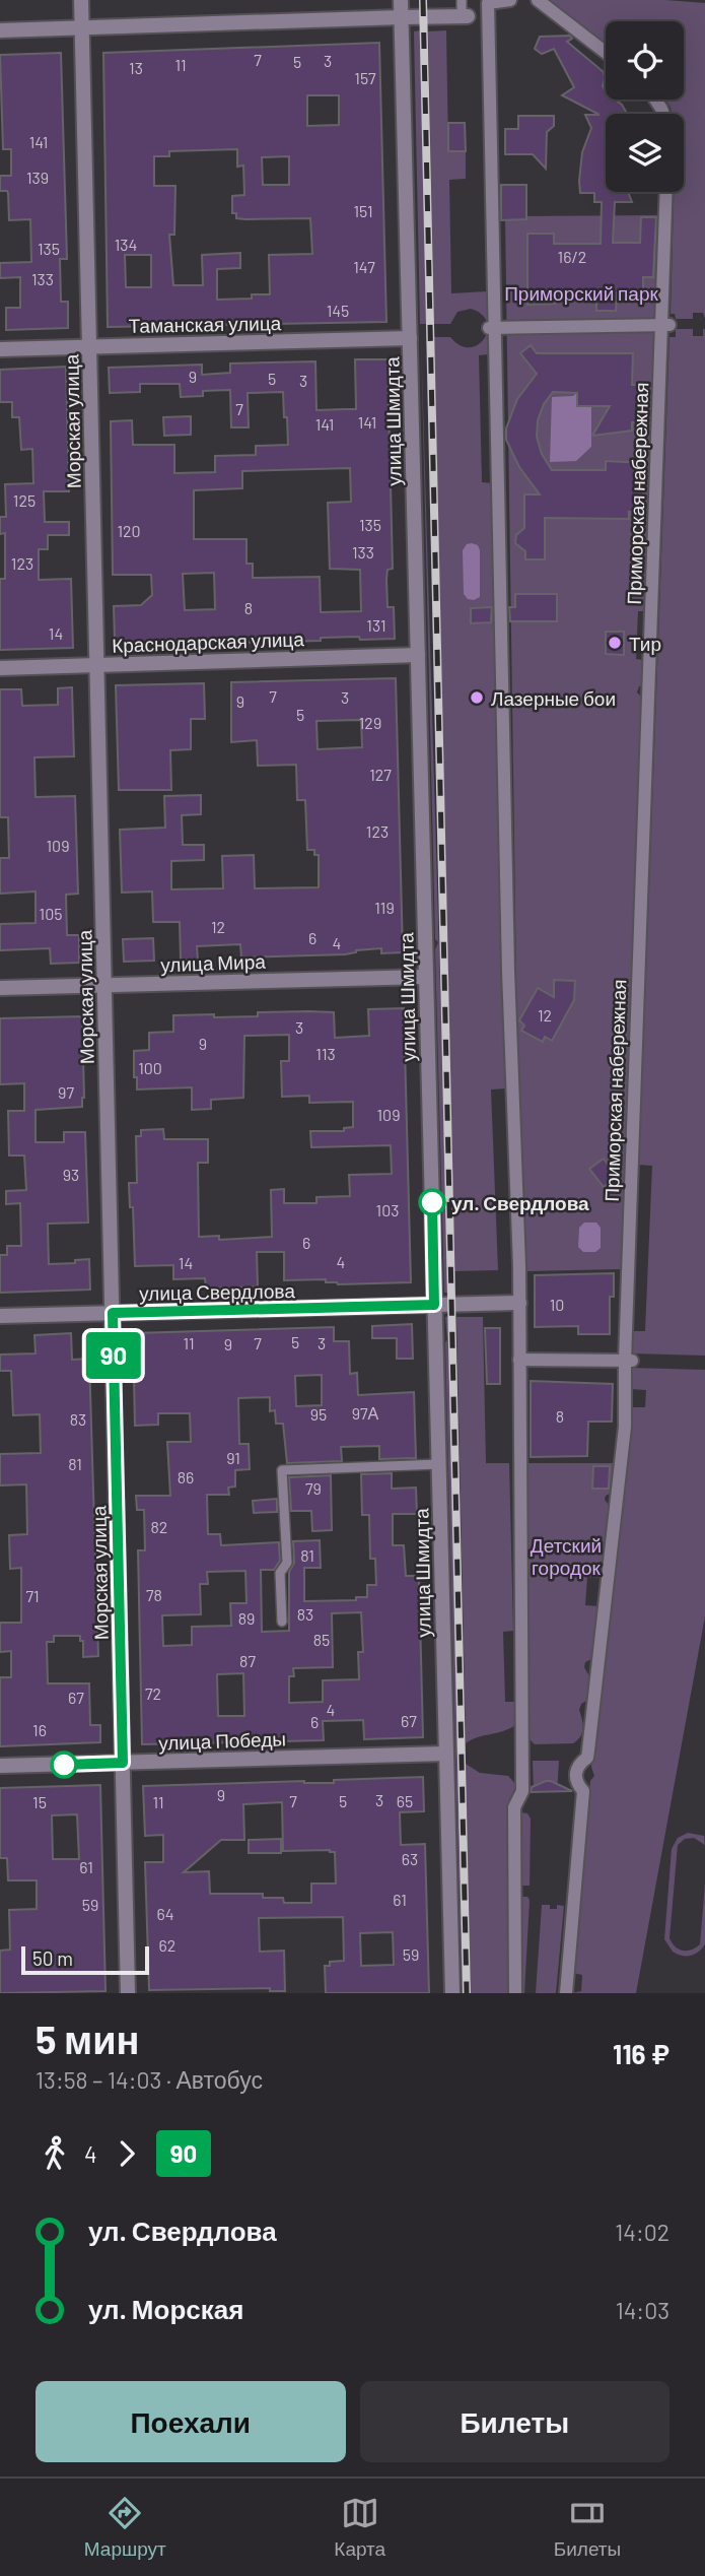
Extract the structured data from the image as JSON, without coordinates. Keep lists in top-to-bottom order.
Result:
{
  "streets": {
    "street": [
      "Таманская улица",
      "Морская улица",
      "улица Шмидта",
      "Приморская набережная",
      "Краснодарская улица",
      "улица Мира",
      "улица Свердлова",
      "улица Победы"
    ]
  },
  "crossings": [
    ["Таманская улица", "Морская улица"],
    ["Таманская улица", "улица Шмидта"],
    ["Морская улица", "Краснодарская улица"],
    ["Морская улица", "улица Мира"],
    ["Морская улица", "улица Свердлова"],
    ["Морская улица", "улица Победы"],
    ["улица Шмидта", "Краснодарская улица"],
    ["улица Шмидта", "улица Мира"],
    ["улица Шмидта", "улица Свердлова"],
    ["улица Шмидта", "улица Победы"]
  ],
  "parks": ["Приморский парк", "Детский городок"],
  "places": ["Тир", "Лазерные бои", "ул. Свердлова"],
  "lines": ["bus line 90"],
  "house_numbers": [
    "7",
    "3",
    "5",
    "11",
    "13",
    "157",
    "141",
    "139",
    "151",
    "134",
    "135",
    "16/2",
    "147",
    "133",
    "145",
    "9",
    "5",
    "3",
    "7",
    "141",
    "141",
    "125",
    "135",
    "120",
    "133",
    "123",
    "8",
    "131",
    "14",
    "7",
    "3",
    "9",
    "5",
    "129",
    "127",
    "123",
    "109",
    "119",
    "105",
    "12",
    "6",
    "4",
    "12",
    "3",
    "9",
    "113",
    "100",
    "97",
    "109",
    "93",
    "103",
    "6",
    "4",
    "14",
    "10",
    "5",
    "11",
    "7",
    "3",
    "9",
    "97А",
    "95",
    "8",
    "83",
    "91",
    "81",
    "86",
    "79",
    "82",
    "81",
    "78",
    "71",
    "83",
    "89",
    "85",
    "87",
    "72",
    "67",
    "4",
    "67",
    "6",
    "16",
    "9",
    "3",
    "7",
    "5",
    "65",
    "15",
    "11",
    "63",
    "61",
    "61",
    "59",
    "64",
    "62",
    "59"
  ],
  "scale_bar": "50 m",
  "page": {
    "on_map": "90",
    "scale": "50 m",
    "heading": ["5 мин", "13:58 – 14:03 · Автобус", "116 ₽"],
    "legs": ["4", "90"],
    "list": [
      {
        "name": "ул. Свердлова",
        "value": "14:02"
      },
      {
        "name": "ул. Морская",
        "value": "14:03"
      }
    ],
    "buttons": ["Поехали", "Билеты"],
    "tabs": ["Маршрут", "Карта", "Билеты"]
  }
}
